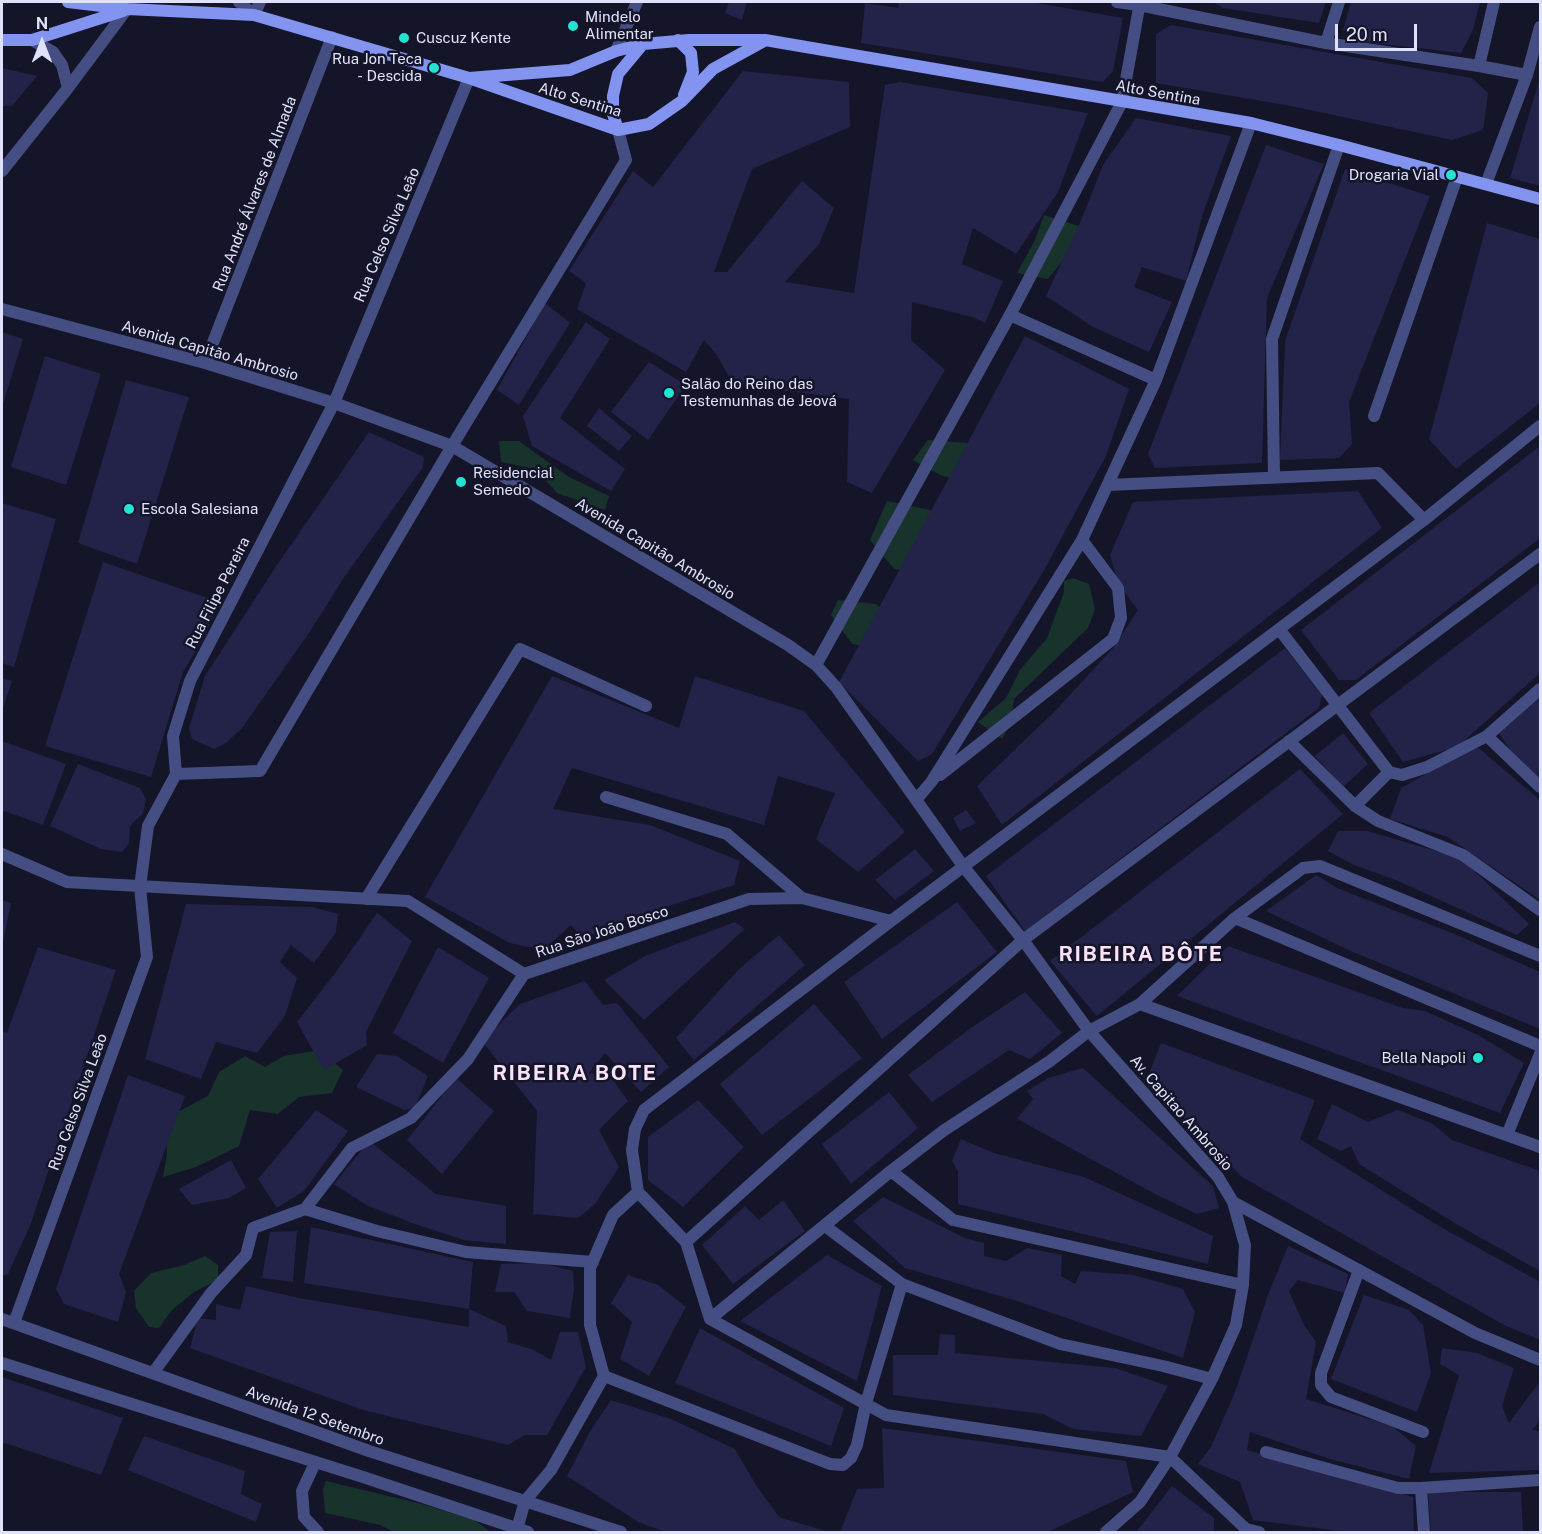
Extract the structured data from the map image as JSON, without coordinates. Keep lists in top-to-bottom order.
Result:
{
  "streets": {
    "main road": ["Alto Sentina"],
    "street": [
      "Rua André Álvares de Almada",
      "Rua Celso Silva Leão",
      "Avenida Capitão Ambrosio",
      "Rua Filipe Pereira",
      "Rua São João Bosco",
      "Av. Capitao Ambrosio",
      "Avenida 12 Setembro"
    ]
  },
  "crossings": [
    ["Alto Sentina", "Rua André Álvares de Almada"],
    ["Alto Sentina", "Rua Celso Silva Leão"],
    ["Rua André Álvares de Almada", "Avenida Capitão Ambrosio"],
    ["Rua Celso Silva Leão", "Avenida Capitão Ambrosio"],
    ["Rua Celso Silva Leão", "Rua Filipe Pereira"],
    ["Rua Celso Silva Leão", "Rua São João Bosco"],
    ["Rua Celso Silva Leão", "Avenida 12 Setembro"],
    ["Avenida Capitão Ambrosio", "Rua Filipe Pereira"],
    ["Avenida Capitão Ambrosio", "Av. Capitao Ambrosio"]
  ],
  "districts": ["RIBEIRA BÔTE", "RIBEIRA BOTE"],
  "places": [
    "Mindelo Alimentar",
    "Cuscuz Kente",
    "Rua Jon Teca - Descida",
    "Drogaria Vial",
    "Salão do Reino das Testemunhas de Jeová",
    "Residencial Semedo",
    "Escola Salesiana",
    "Bella Napoli"
  ],
  "scale_bar": "20 m",
  "north": "top"
}
